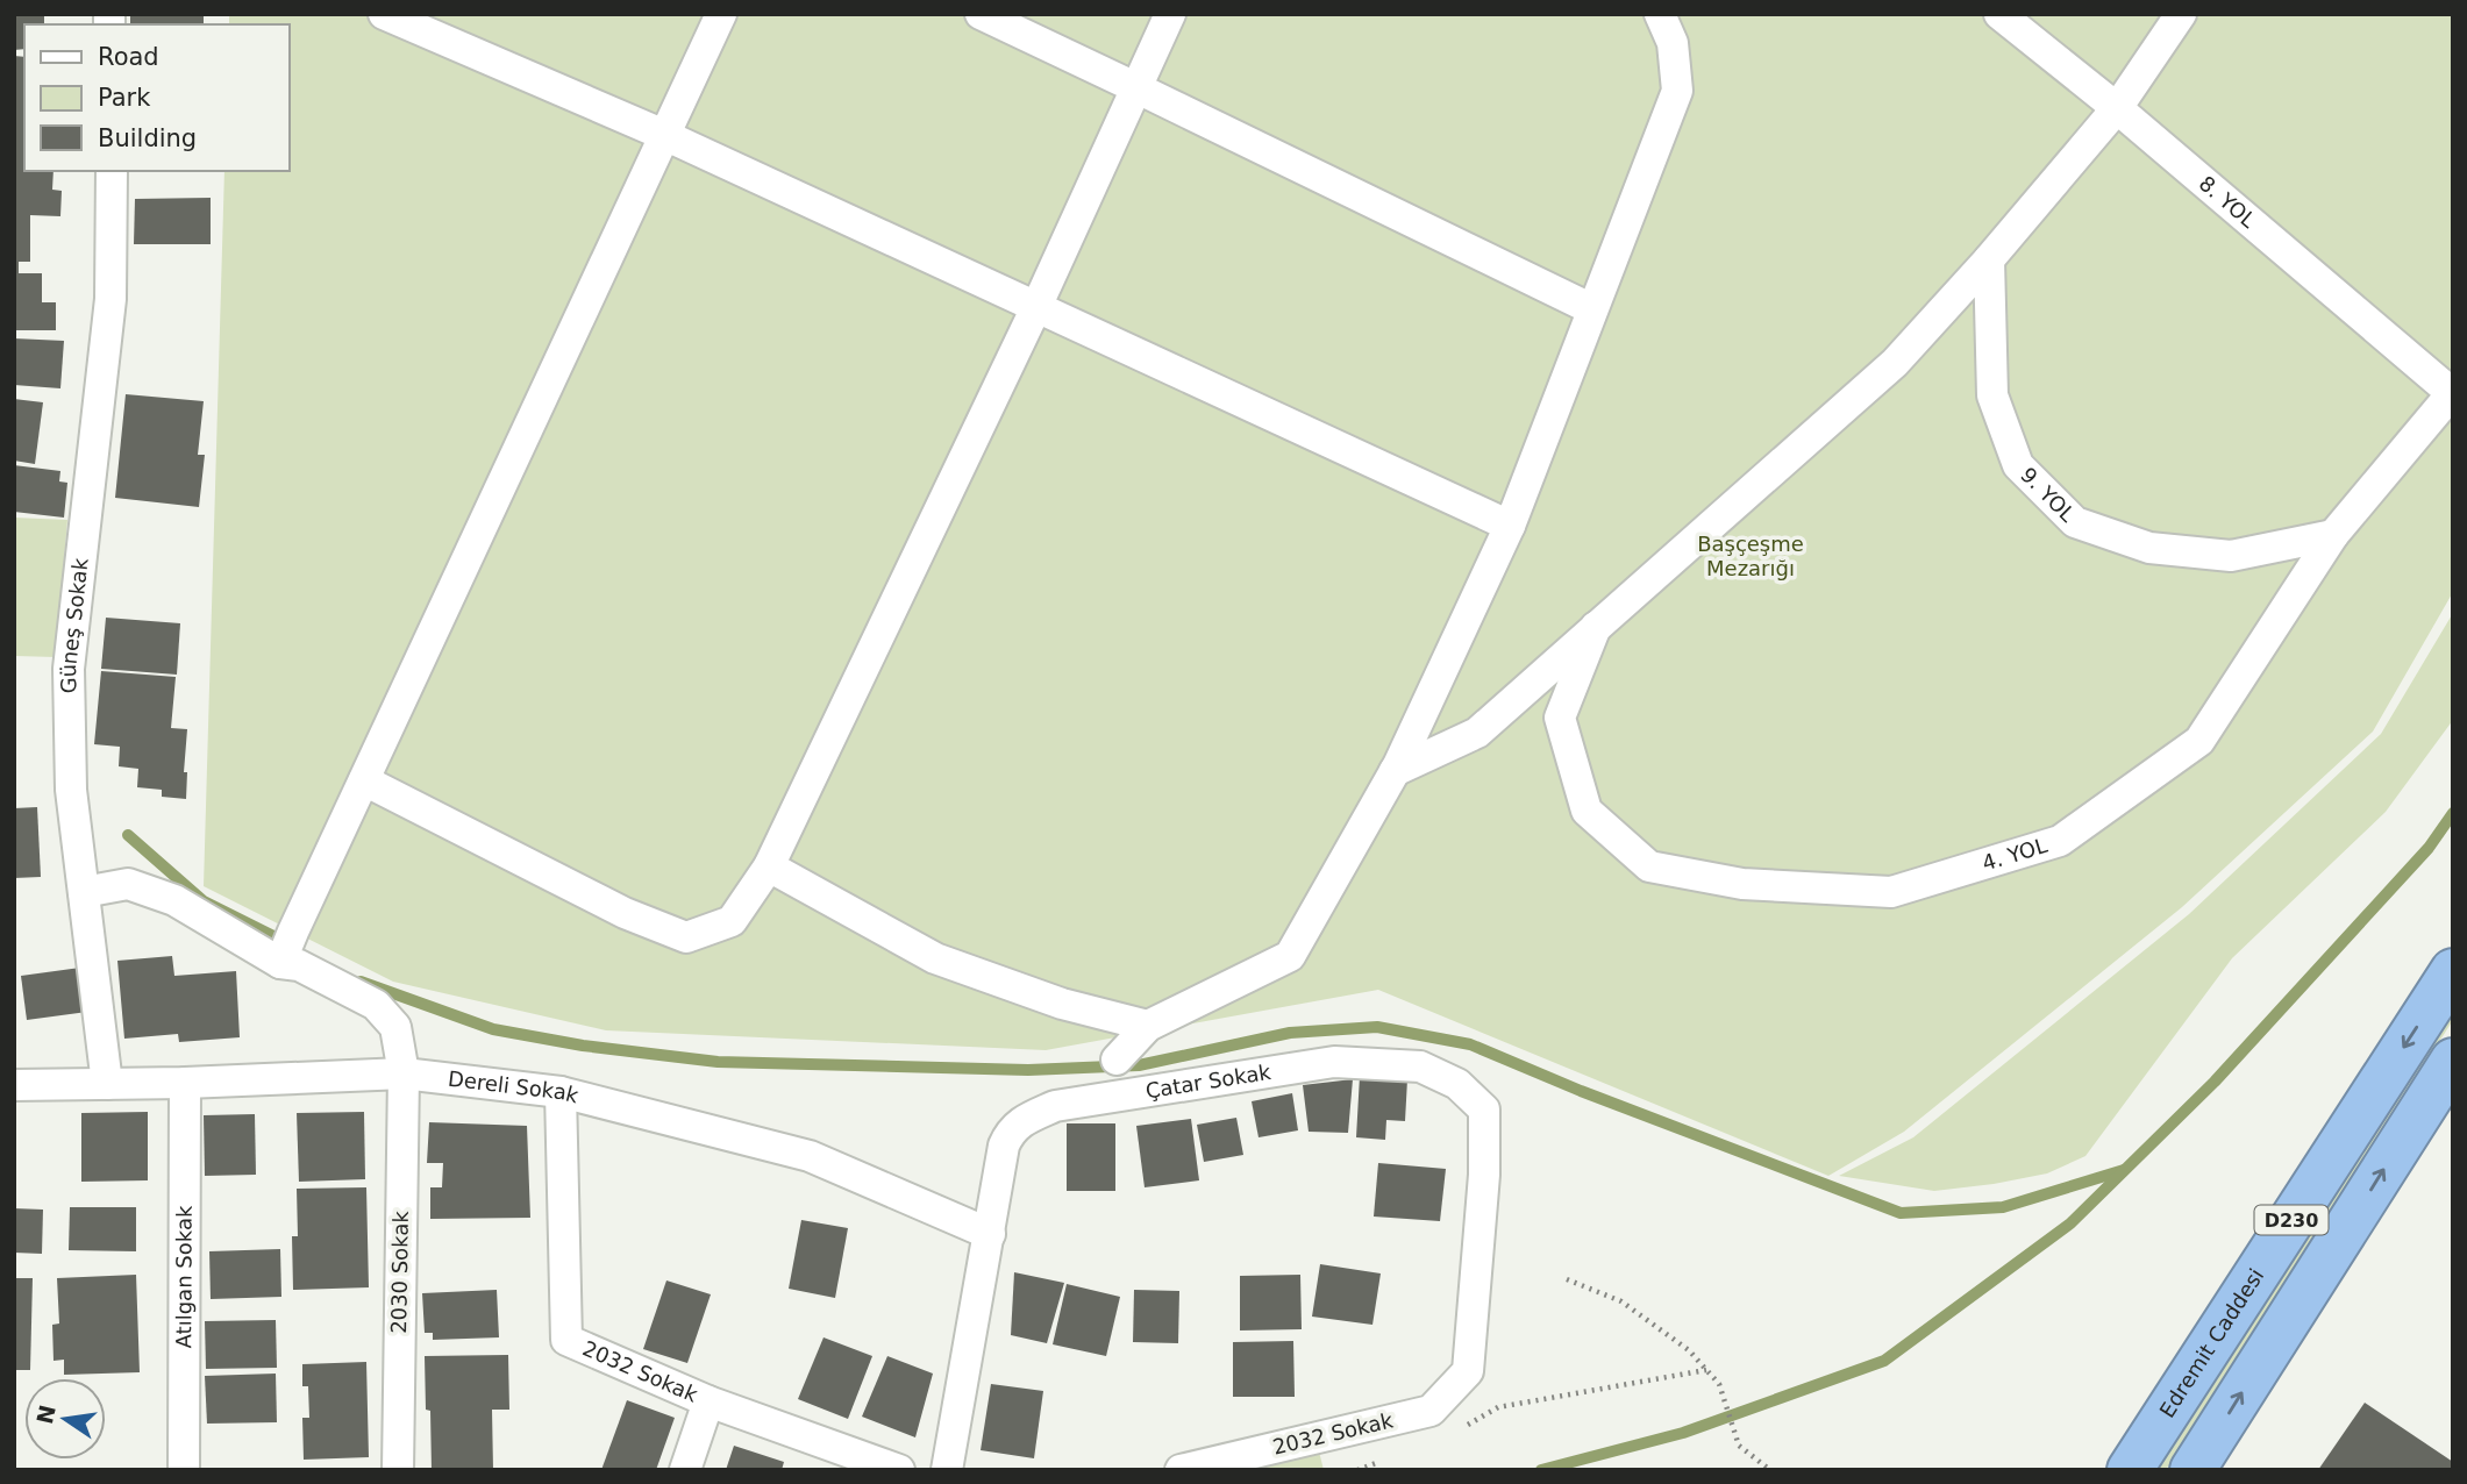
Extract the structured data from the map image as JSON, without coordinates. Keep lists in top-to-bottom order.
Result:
{
  "streets": {
    "highway": ["D230", "Edremit Caddesi"],
    "street": [
      "8. YOL",
      "9. YOL",
      "Güneş Sokak",
      "4. YOL",
      "Çatar Sokak",
      "Dereli Sokak",
      "2030 Sokak",
      "Atılgan Sokak",
      "2032 Sokak"
    ]
  },
  "crossings": [
    ["8. YOL", "4. YOL"],
    ["9. YOL", "4. YOL"],
    ["Güneş Sokak", "Dereli Sokak"],
    ["Güneş Sokak", "2030 Sokak"],
    ["Çatar Sokak", "Dereli Sokak"],
    ["Çatar Sokak", "2032 Sokak"],
    ["Dereli Sokak", "2030 Sokak"],
    ["Dereli Sokak", "Atılgan Sokak"],
    ["Dereli Sokak", "2032 Sokak"]
  ],
  "parks": ["Başçeşme Mezarığı"],
  "legend": ["Road", "Park", "Building"],
  "north": "left"
}
